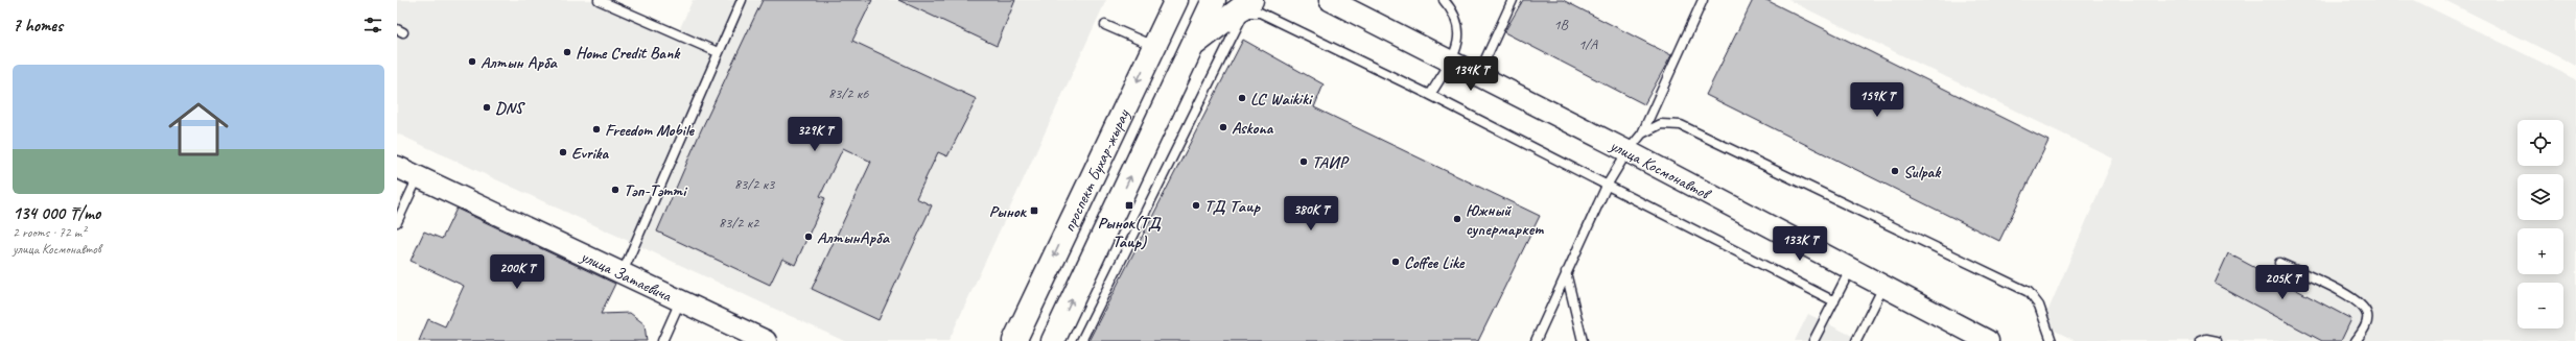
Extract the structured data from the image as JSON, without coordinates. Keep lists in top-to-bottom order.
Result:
{
  "streets": {
    "main road": ["проспект Бухар-жырау"],
    "street": ["улица Космонавтов", "улица Затаевича"]
  },
  "places": {
    "other": [
      "Home Credit Bank",
      "Алтын Арба",
      "LC Waikiki",
      "DNS",
      "Askona",
      "Freedom Mobile",
      "Evrika",
      "ТАИР",
      "Sulpak",
      "Тәп-Тәтті",
      "ТД Таир",
      "Южный супермаркет",
      "АлтынАрба",
      "Coffee Like"
    ],
    "transit": ["Рынок(ТД Таир)", "Рынок"]
  },
  "house_numbers": [
    "1B",
    "1/А",
    "83/2 к6",
    "83/2 к3",
    "83/2 к2"
  ],
  "page": {
    "heading": "7 homes",
    "list": [
      {
        "name": "134 000 ₸/mo",
        "note": "2 rooms · 72 m² · улица Космонавтов"
      }
    ],
    "price": [
      "134K ₸",
      "159K ₸",
      "329K ₸",
      "380K ₸",
      "133K ₸",
      "200K ₸",
      "205K ₸"
    ],
    "map_buttons": ["+", "−"]
  }
}
